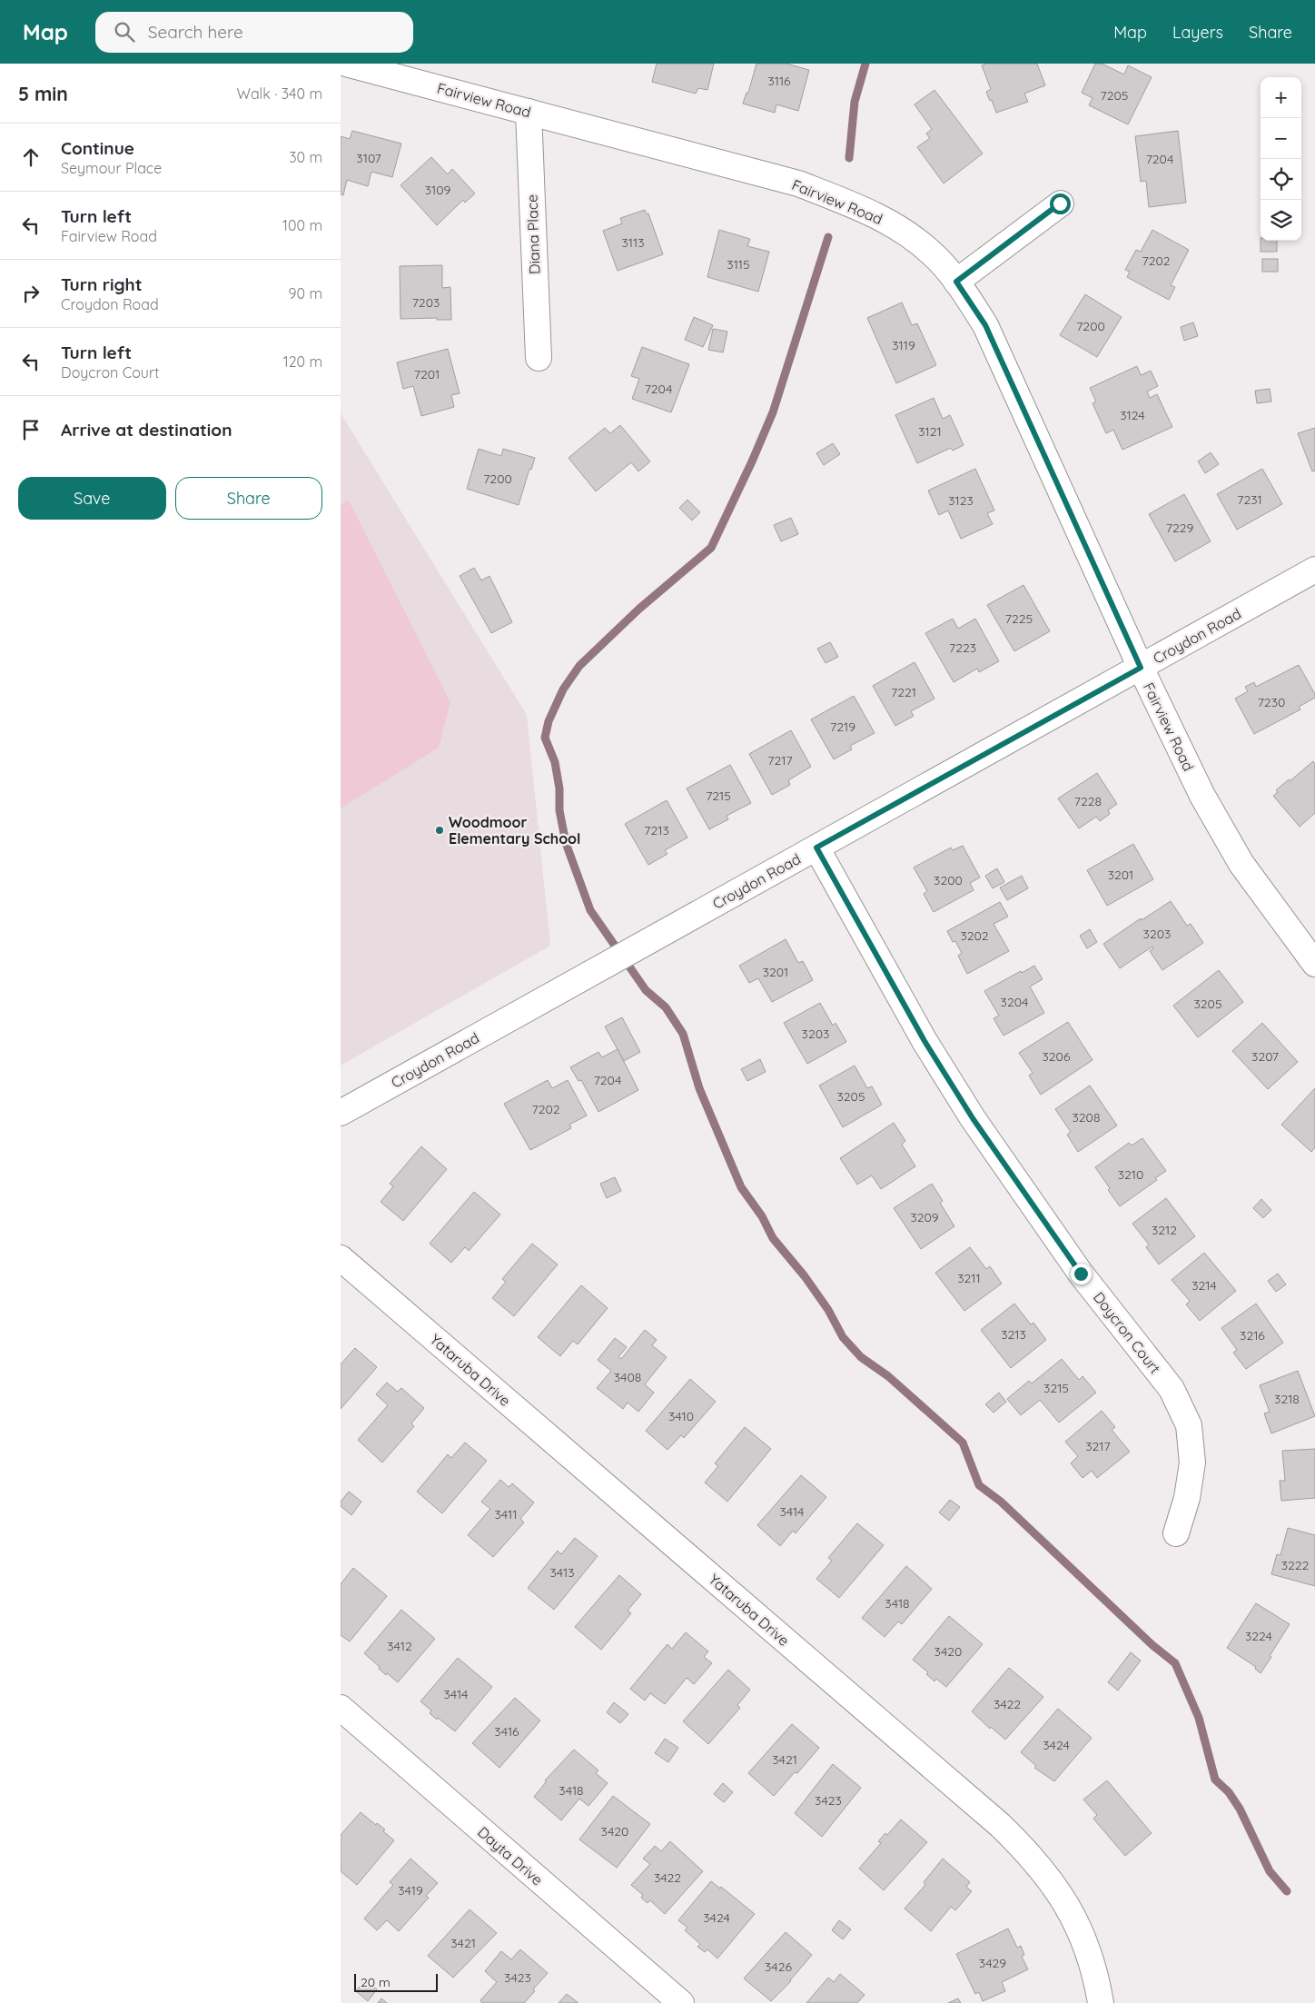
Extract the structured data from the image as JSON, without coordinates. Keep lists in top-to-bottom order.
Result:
{
  "streets": {
    "street": [
      "Fairview Road",
      "Diana Place",
      "Croydon Road",
      "Doycron Court",
      "Yataruba Drive",
      "Dayta Drive"
    ]
  },
  "crossings": [
    ["Fairview Road", "Diana Place"],
    ["Fairview Road", "Croydon Road"],
    ["Croydon Road", "Doycron Court"]
  ],
  "places": ["Woodmoor Elementary School"],
  "house_numbers": [
    "3116",
    "7205",
    "3107",
    "7204",
    "3109",
    "3113",
    "7202",
    "3115",
    "7203",
    "7200",
    "3119",
    "7201",
    "7204",
    "3124",
    "3121",
    "7200",
    "7231",
    "3123",
    "7229",
    "7225",
    "7223",
    "7221",
    "7230",
    "7219",
    "7217",
    "7215",
    "7228",
    "7213",
    "3201",
    "3200",
    "3203",
    "3202",
    "3201",
    "3204",
    "3205",
    "3203",
    "3206",
    "3207",
    "7204",
    "3205",
    "7202",
    "3208",
    "3210",
    "3209",
    "3212",
    "3211",
    "3214",
    "3213",
    "3216",
    "3408",
    "3215",
    "3218",
    "3410",
    "3217",
    "3414",
    "3411",
    "3222",
    "3413",
    "3418",
    "3224",
    "3412",
    "3420",
    "3414",
    "3422",
    "3416",
    "3424",
    "3421",
    "3418",
    "3423",
    "3420",
    "3422",
    "3419",
    "3424",
    "3421",
    "3429",
    "3426",
    "3423"
  ],
  "scale_bar": "20 m",
  "page": {
    "header": "Map",
    "search": "Search here",
    "nav": ["Map", "Layers", "Share"],
    "heading": ["5 min", "Walk · 340 m"],
    "map_buttons": ["+", "−"],
    "list": [
      ["Continue", "Seymour Place", "30 m"],
      ["Turn left", "Fairview Road", "100 m"],
      ["Turn right", "Croydon Road", "90 m"],
      ["Turn left", "Doycron Court", "120 m"],
      "Arrive at destination"
    ],
    "buttons": ["Save", "Share"],
    "scale": "20 m"
  }
}
